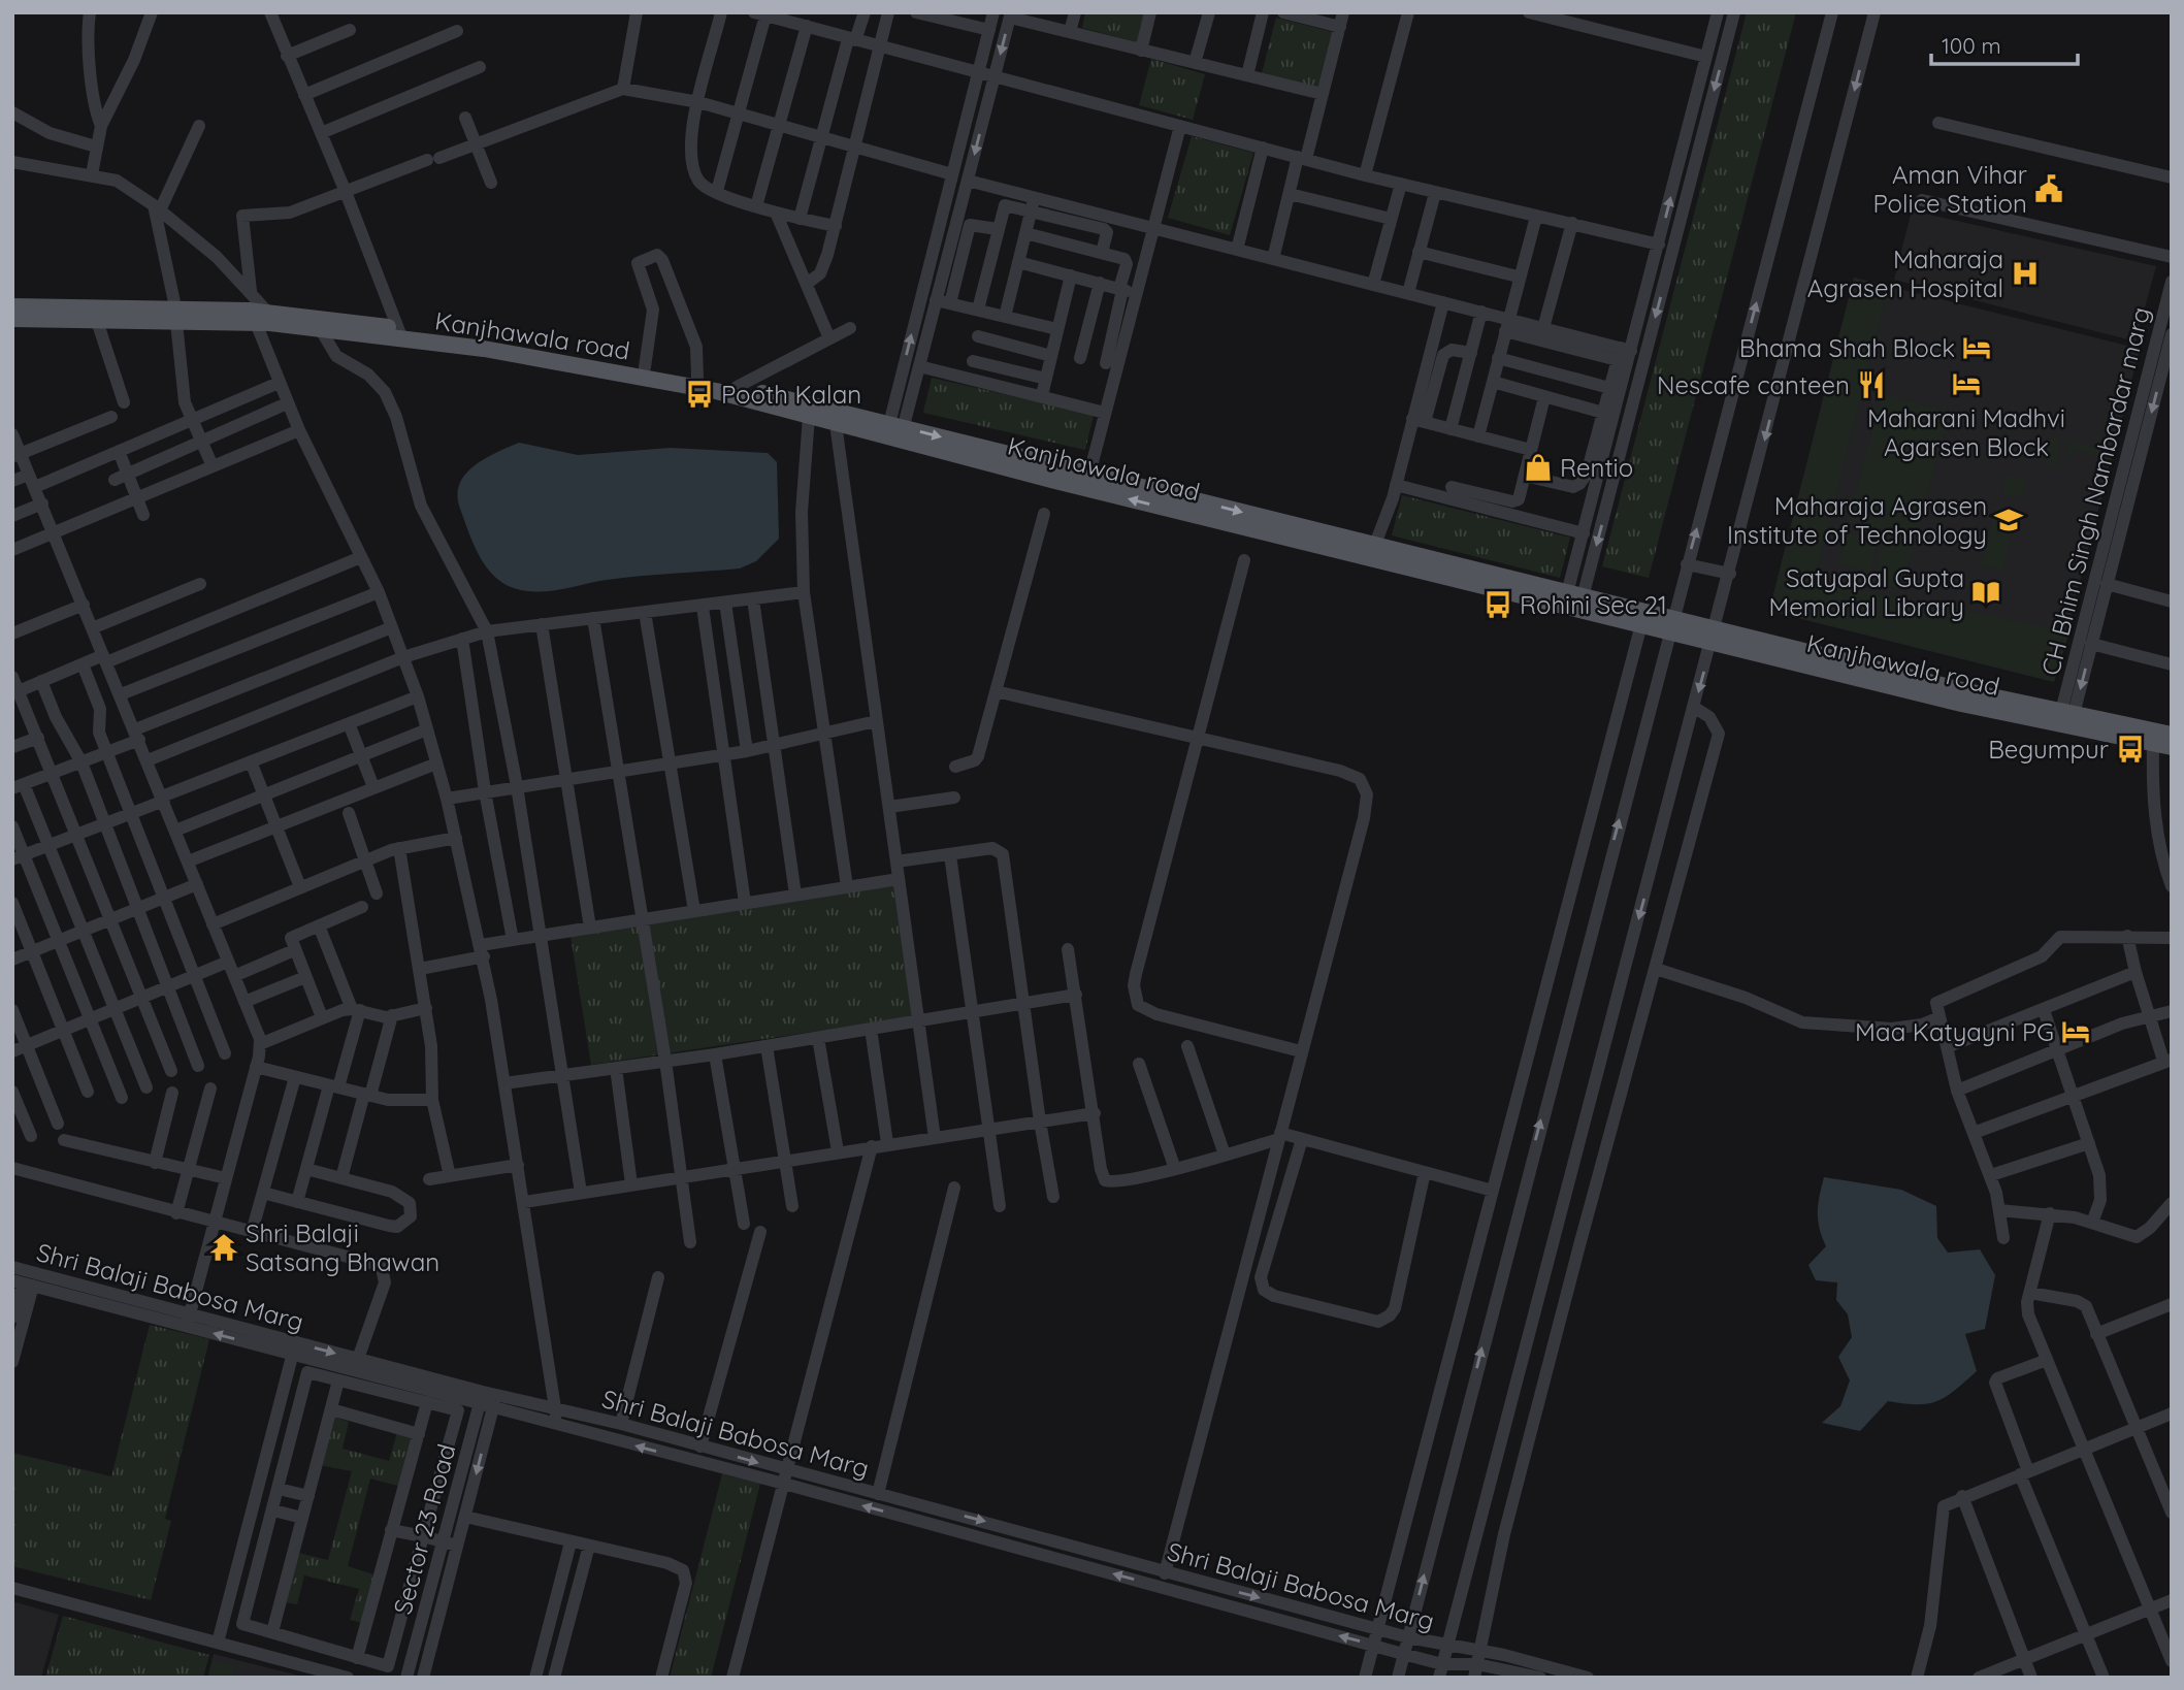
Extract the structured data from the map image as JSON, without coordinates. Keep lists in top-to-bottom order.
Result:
{
  "streets": {
    "main road": ["Kanjhawala road"],
    "street": ["CH Bhim Singh Nambardar marg", "Shri Balaji Babosa Marg", "Sector 23 Road"]
  },
  "crossings": [
    ["Kanjhawala road", "CH Bhim Singh Nambardar marg"],
    ["Shri Balaji Babosa Marg", "Sector 23 Road"]
  ],
  "places": {
    "public building": ["Aman Vihar Police Station"],
    "hospital": ["Maharaja Agrasen Hospital"],
    "hotel": ["Bhama Shah Block", "Maharani Madhvi Agarsen Block", "Maa Katyayni PG"],
    "restaurant": ["Nescafe canteen"],
    "bus stop": ["Pooth Kalan", "Rohini Sec 21", "Begumpur"],
    "shop": ["Rentio"],
    "school or university": ["Maharaja Agrasen Institute of Technology"],
    "library": ["Satyapal Gupta Memorial Library"],
    "temple": ["Shri Balaji Satsang Bhawan"]
  },
  "scale_bar": "100 m"
}
